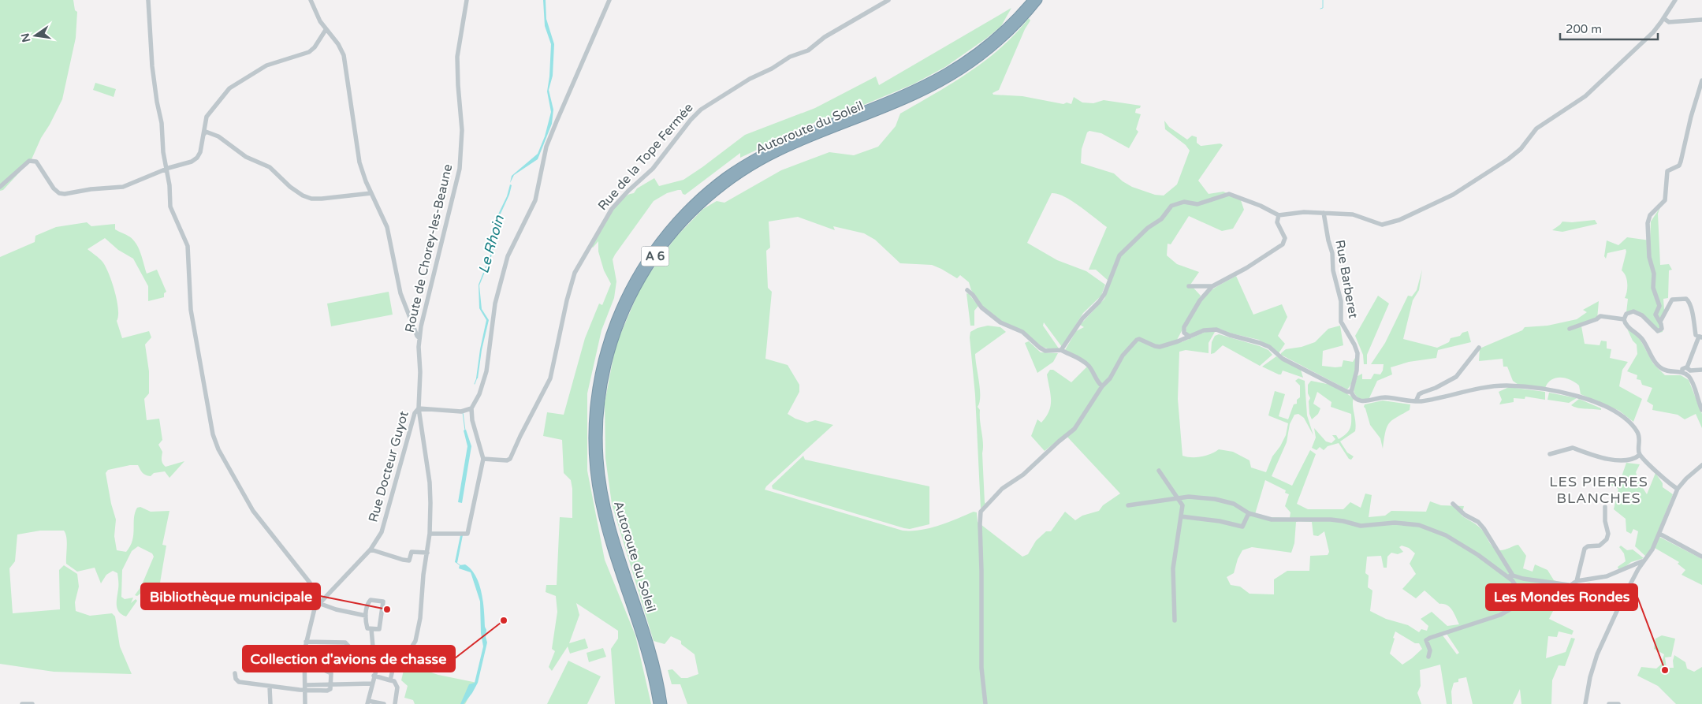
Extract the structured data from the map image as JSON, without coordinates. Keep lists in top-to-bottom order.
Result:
{
  "streets": {
    "highway": ["Autoroute du Soleil", "A 6"],
    "street": [
      "Rue de la Tope Fermée",
      "Route de Chorey-les-Beaune",
      "Rue Barberet",
      "Rue Docteur Guyot"
    ]
  },
  "crossings": [
    ["Route de Chorey-les-Beaune", "Rue Docteur Guyot"]
  ],
  "districts": ["LES PIERRES BLANCHES"],
  "water": ["Le Rhoin"],
  "places": ["Bibliothèque municipale", "Collection d'avions de chasse", "Les Mondes Rondes"],
  "scale_bar": "200 m",
  "north": "left"
}
